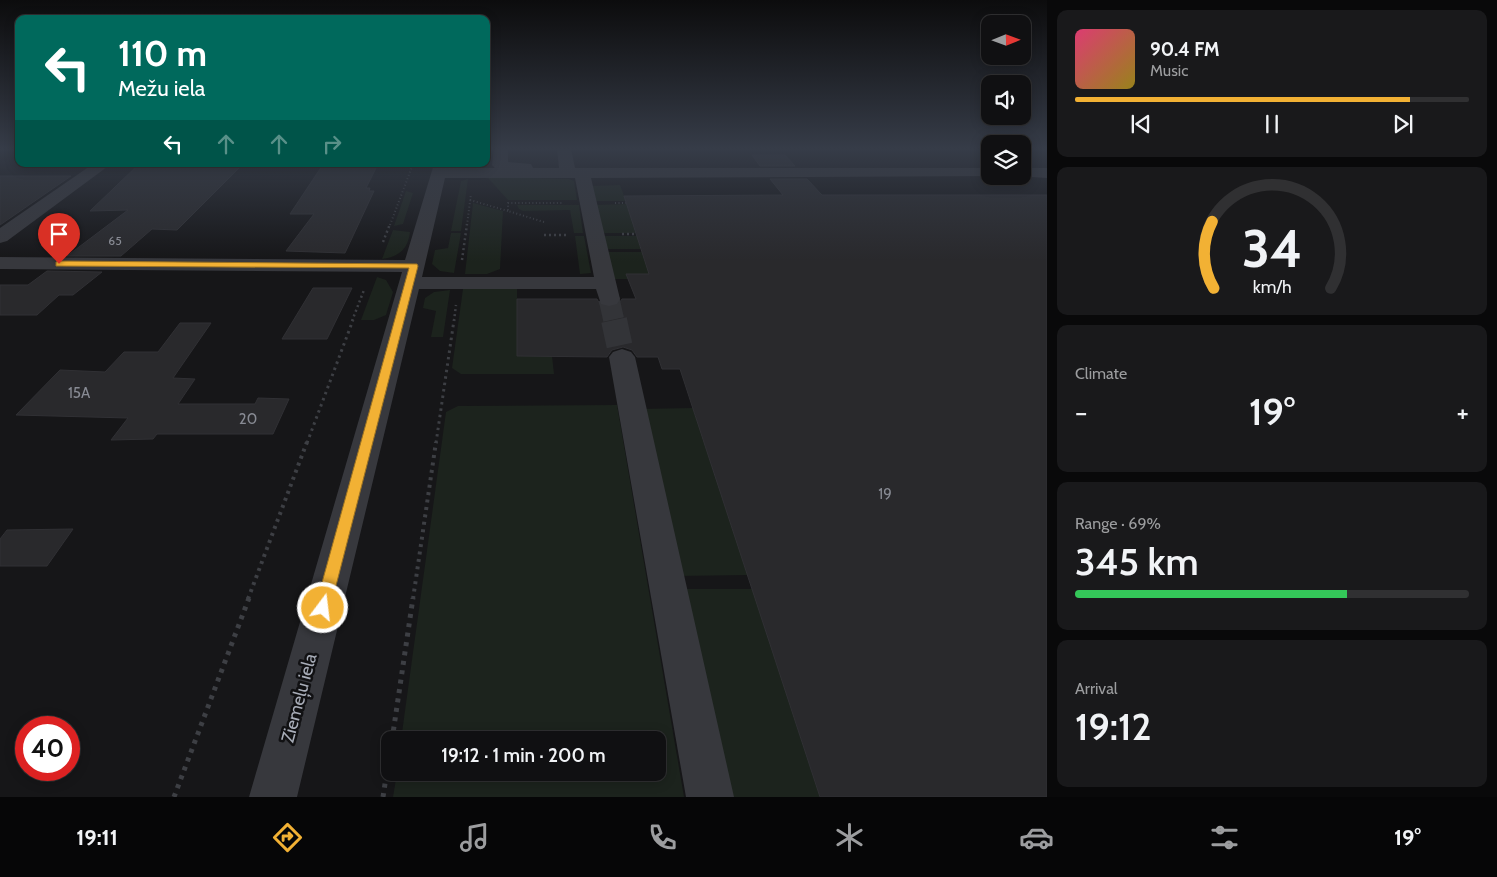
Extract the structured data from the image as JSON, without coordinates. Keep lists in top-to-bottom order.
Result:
{
  "streets": {
    "street": ["Ziemeļu iela"]
  },
  "house_numbers": [
    "65",
    "15A",
    "20",
    "19"
  ],
  "north": "right",
  "page": {
    "turn": ["110 m", "Mežu iela"],
    "song": ["90.4 FM", "Music"],
    "tile": [
      "Climate",
      ["Range · 69%", "345 km"],
      ["Arrival", "19:12"]
    ],
    "heat": ["−", "19°", "+"],
    "limit": "40",
    "trip": "19:12 · 1 min · 200 m",
    "tabs": ["19:11", "19°"],
    "gauge": ["34", "km/h"]
  }
}
